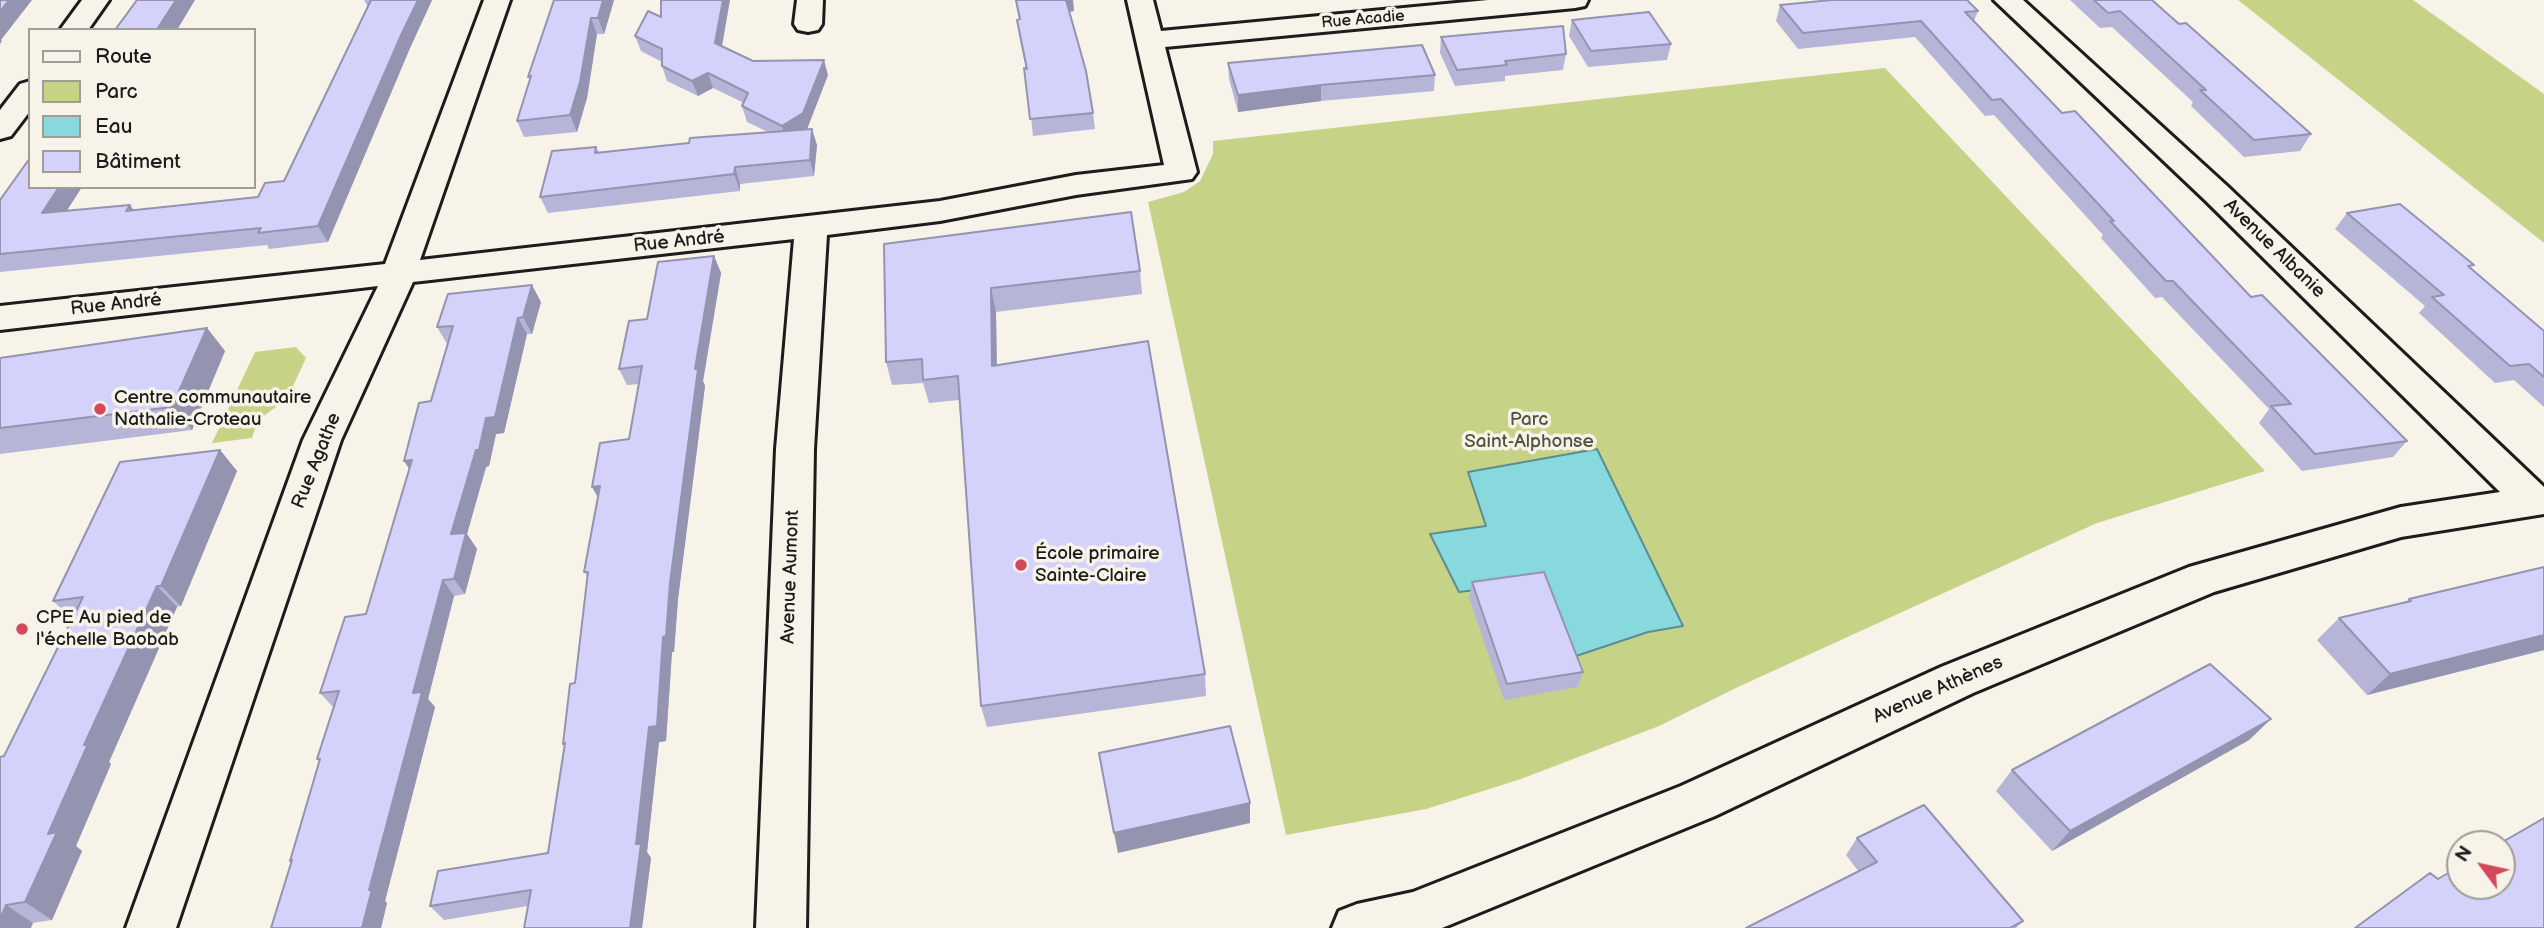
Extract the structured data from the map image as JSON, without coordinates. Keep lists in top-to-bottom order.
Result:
{
  "streets": {
    "street": [
      "Rue Acadie",
      "Rue André",
      "Avenue Albanie",
      "Rue Agathe",
      "Avenue Aumont",
      "Avenue Athènes"
    ]
  },
  "crossings": [
    ["Rue Acadie", "Rue André"],
    ["Rue André", "Rue Agathe"],
    ["Rue André", "Avenue Aumont"],
    ["Avenue Albanie", "Avenue Athènes"]
  ],
  "parks": ["Parc Saint-Alphonse"],
  "places": ["Centre communautaire Nathalie-Croteau", "École primaire Sainte-Claire", "CPE Au pied de l'échelle Baobab"],
  "legend": [
    "Route",
    "Parc",
    "Eau",
    "Bâtiment"
  ],
  "north": "top left"
}
